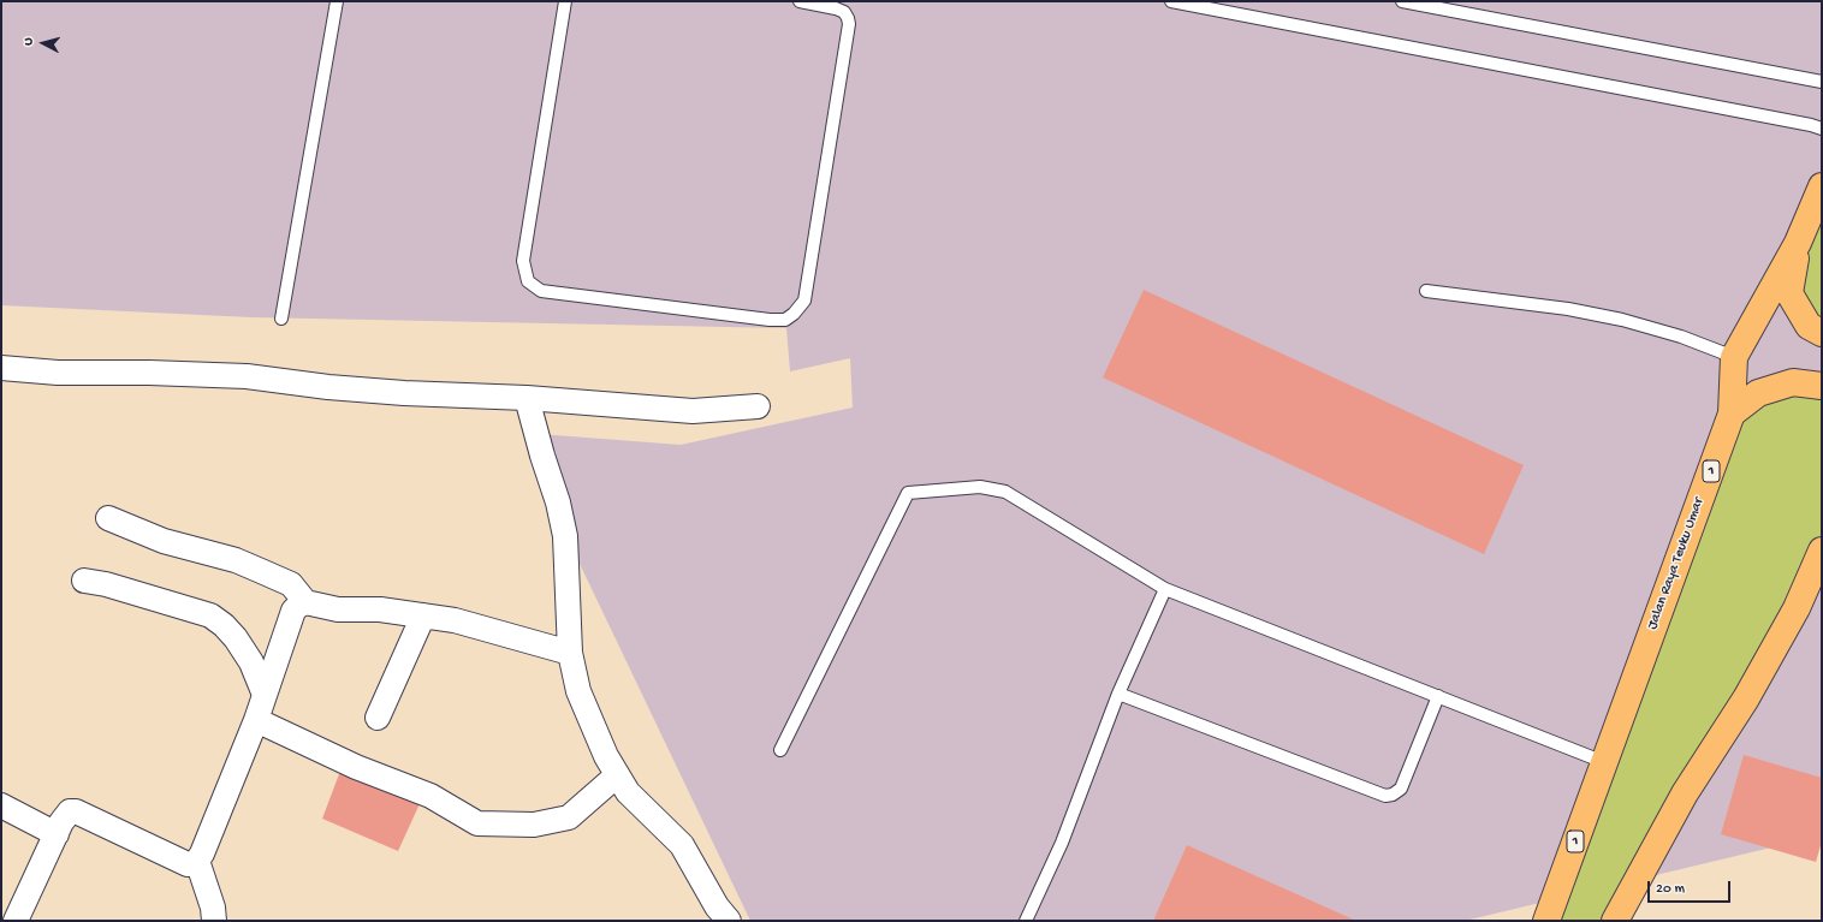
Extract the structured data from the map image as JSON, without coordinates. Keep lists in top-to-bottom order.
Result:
{
  "streets": {
    "highway": ["1", "Jalan Raya Teuku Umar"]
  },
  "scale_bar": "20 m",
  "north": "left"
}
